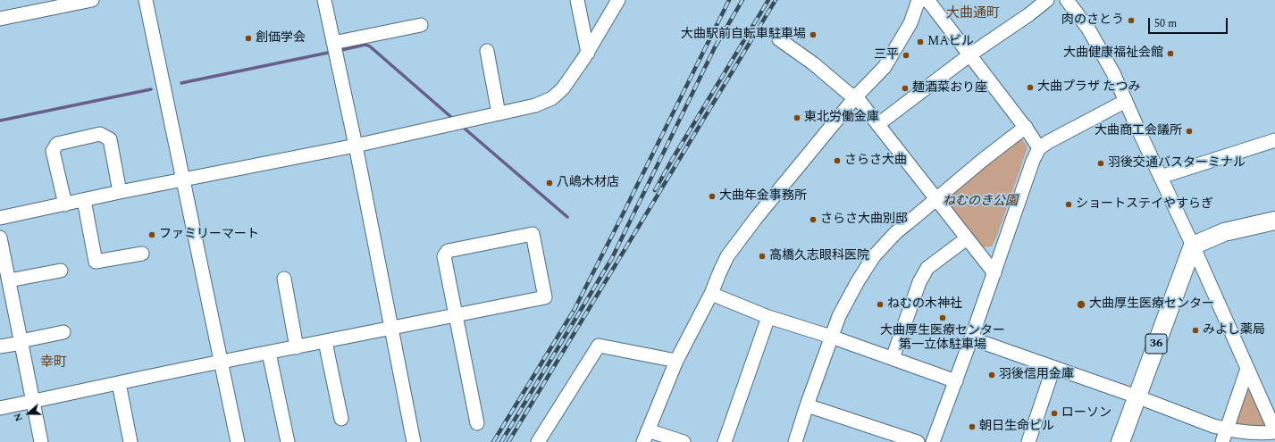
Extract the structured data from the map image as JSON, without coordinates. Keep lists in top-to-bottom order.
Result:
{
  "streets": {
    "main road": ["36"]
  },
  "districts": ["大曲通町", "幸町"],
  "parks": ["ねむのき公園"],
  "places": [
    "肉のさとう",
    "大曲駅前自転車駐車場",
    "創価学会",
    "MAビル",
    "大曲健康福祉会館",
    "三平",
    "大曲プラザ たつみ",
    "麺酒菜おり座",
    "東北労働金庫",
    "大曲商工会議所",
    "さらさ大曲",
    "羽後交通バスターミナル",
    "八嶋木材店",
    "大曲年金事務所",
    "ショートステイやすらぎ",
    "さらさ大曲別邸",
    "ファミリーマート",
    "高橋久志眼科医院",
    "ねむの木神社",
    "大曲厚生医療センター",
    "大曲厚生医療センター 第一立体駐車場",
    "みよし薬局",
    "羽後信用金庫",
    "ローソン",
    "朝日生命ビル"
  ],
  "scale_bar": "50 m",
  "north": "left"
}
